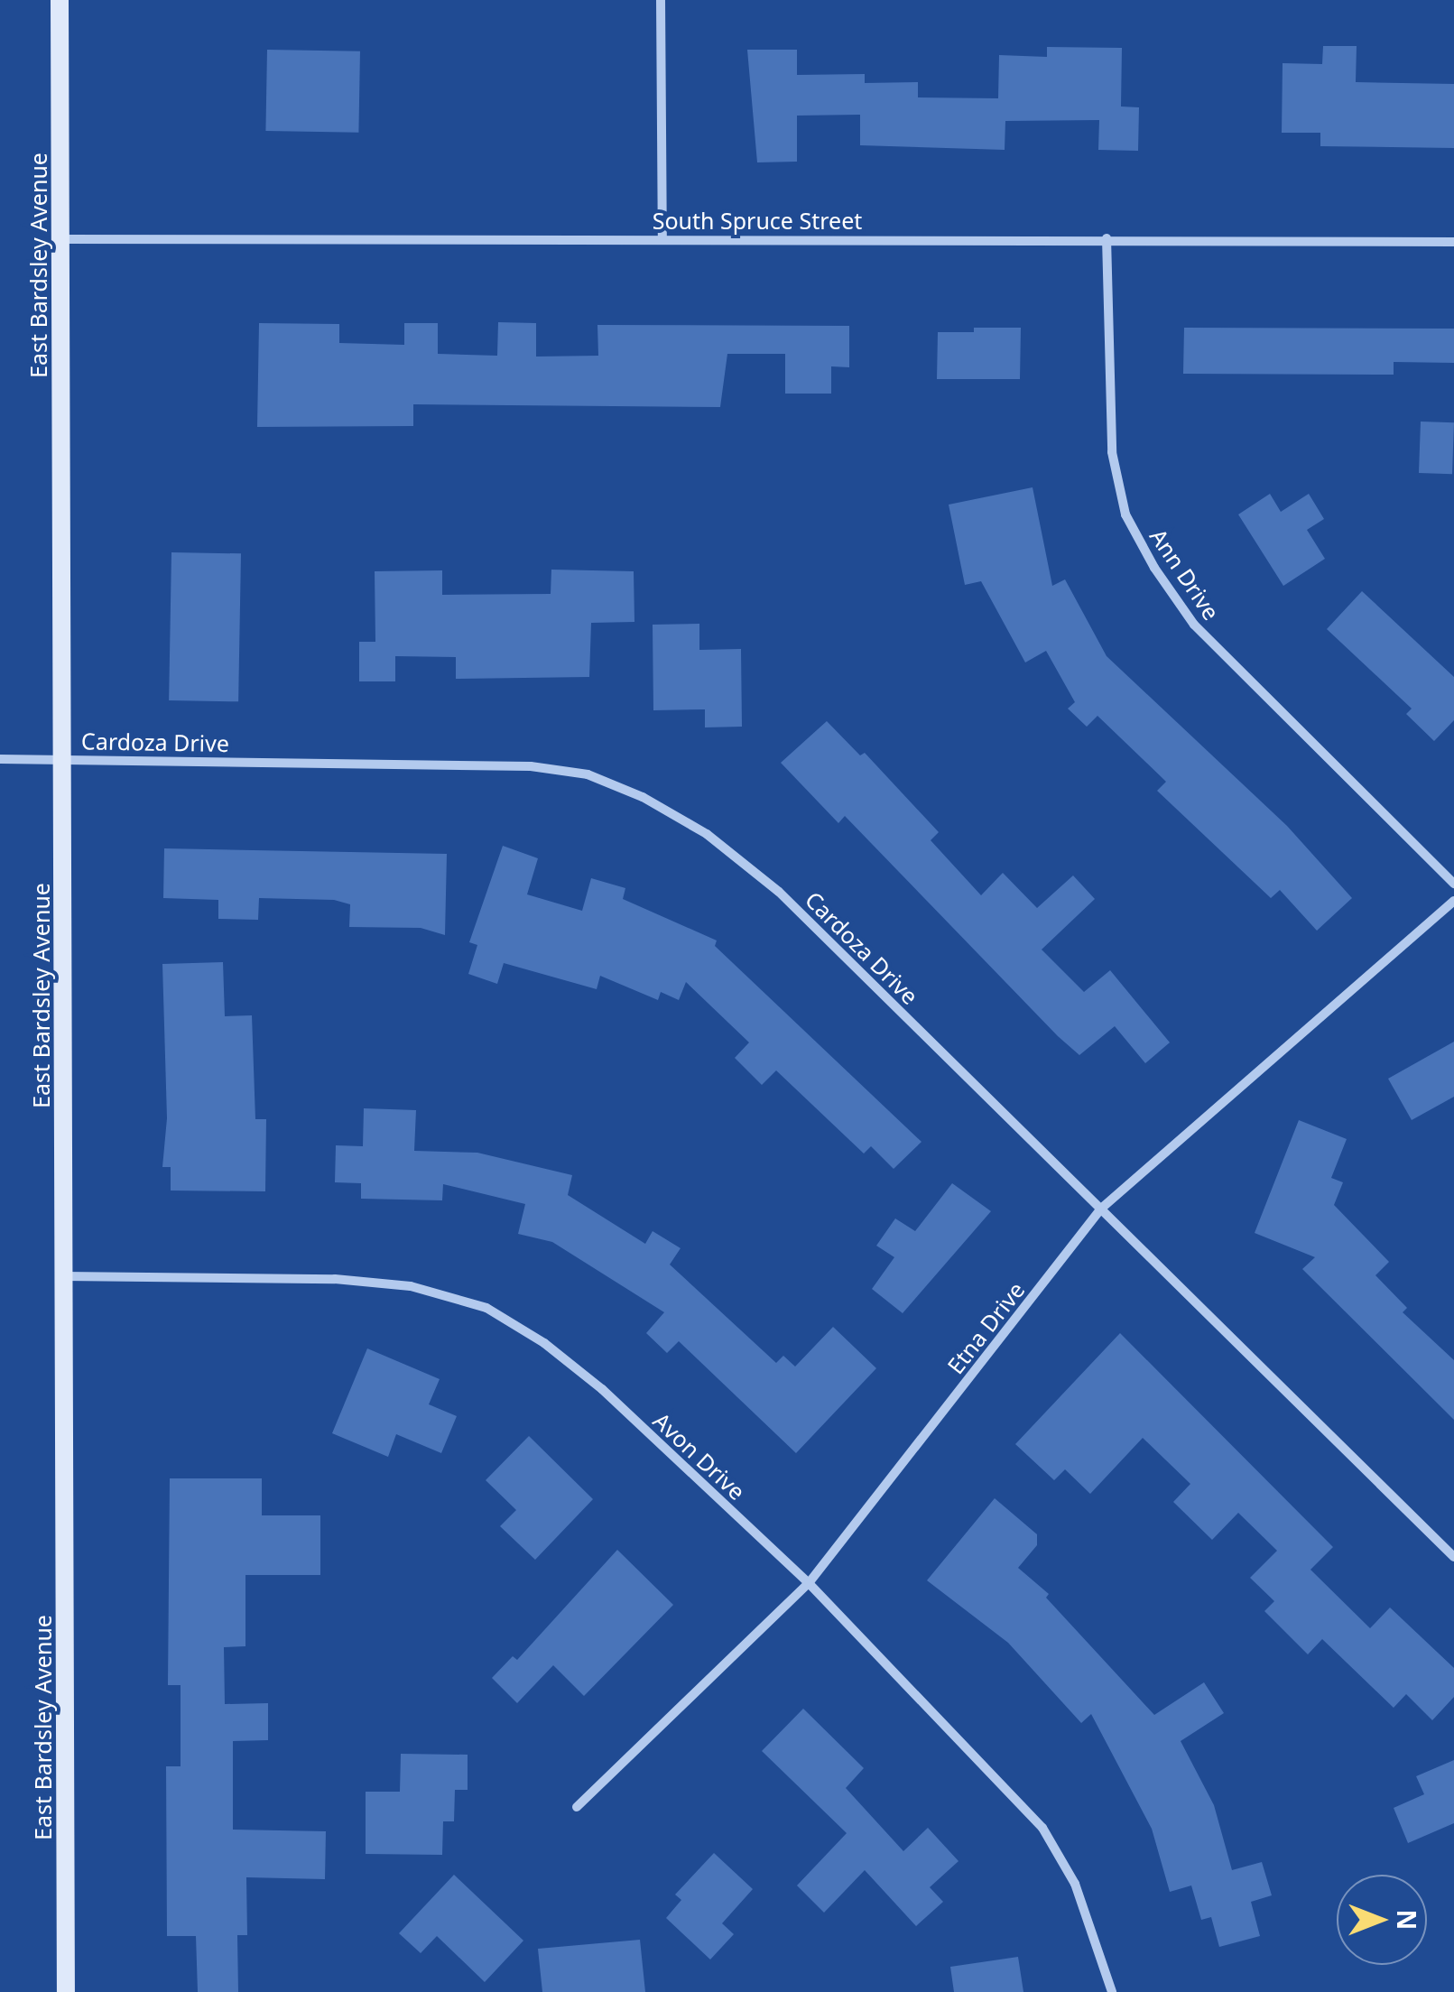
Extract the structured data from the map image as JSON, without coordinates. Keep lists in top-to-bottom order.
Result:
{
  "streets": {
    "main road": ["East Bardsley Avenue"],
    "street": [
      "South Spruce Street",
      "Ann Drive",
      "Cardoza Drive",
      "Etna Drive",
      "Avon Drive"
    ]
  },
  "crossings": [
    ["South Spruce Street", "East Bardsley Avenue"],
    ["South Spruce Street", "Ann Drive"],
    ["East Bardsley Avenue", "Cardoza Drive"],
    ["East Bardsley Avenue", "Avon Drive"],
    ["Cardoza Drive", "Etna Drive"],
    ["Etna Drive", "Avon Drive"]
  ],
  "north": "right"
}
